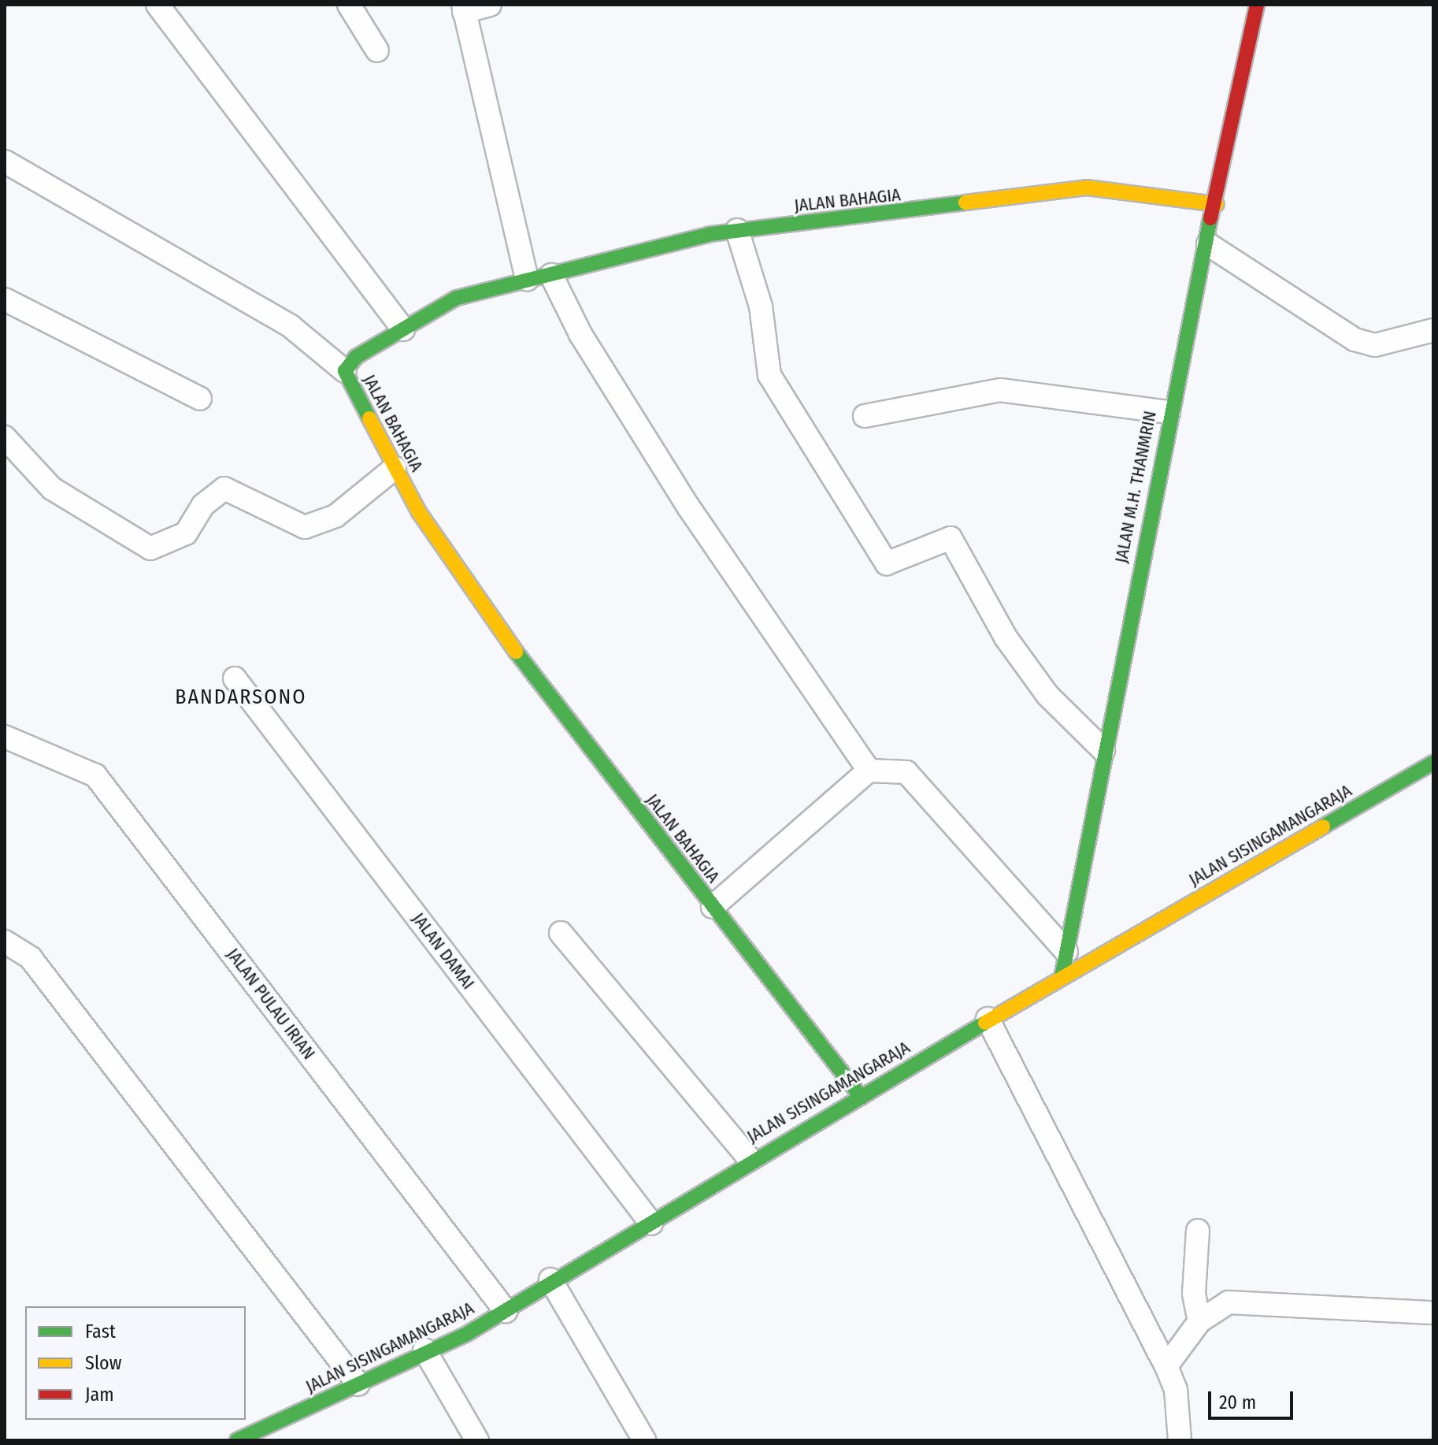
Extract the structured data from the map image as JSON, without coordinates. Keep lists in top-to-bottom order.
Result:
{
  "streets": {
    "main road": ["JALAN BAHAGIA", "JALAN M.H. THANMRIN", "JALAN SISINGAMANGARAJA"],
    "street": ["JALAN DAMAI", "JALAN PULAU IRIAN"]
  },
  "crossings": [
    ["JALAN BAHAGIA", "JALAN M.H. THANMRIN"],
    ["JALAN BAHAGIA", "JALAN SISINGAMANGARAJA"],
    ["JALAN M.H. THANMRIN", "JALAN SISINGAMANGARAJA"],
    ["JALAN SISINGAMANGARAJA", "JALAN DAMAI"],
    ["JALAN SISINGAMANGARAJA", "JALAN PULAU IRIAN"]
  ],
  "districts": ["BANDARSONO"],
  "legend": ["Fast", "Slow", "Jam"],
  "scale_bar": "20 m"
}
